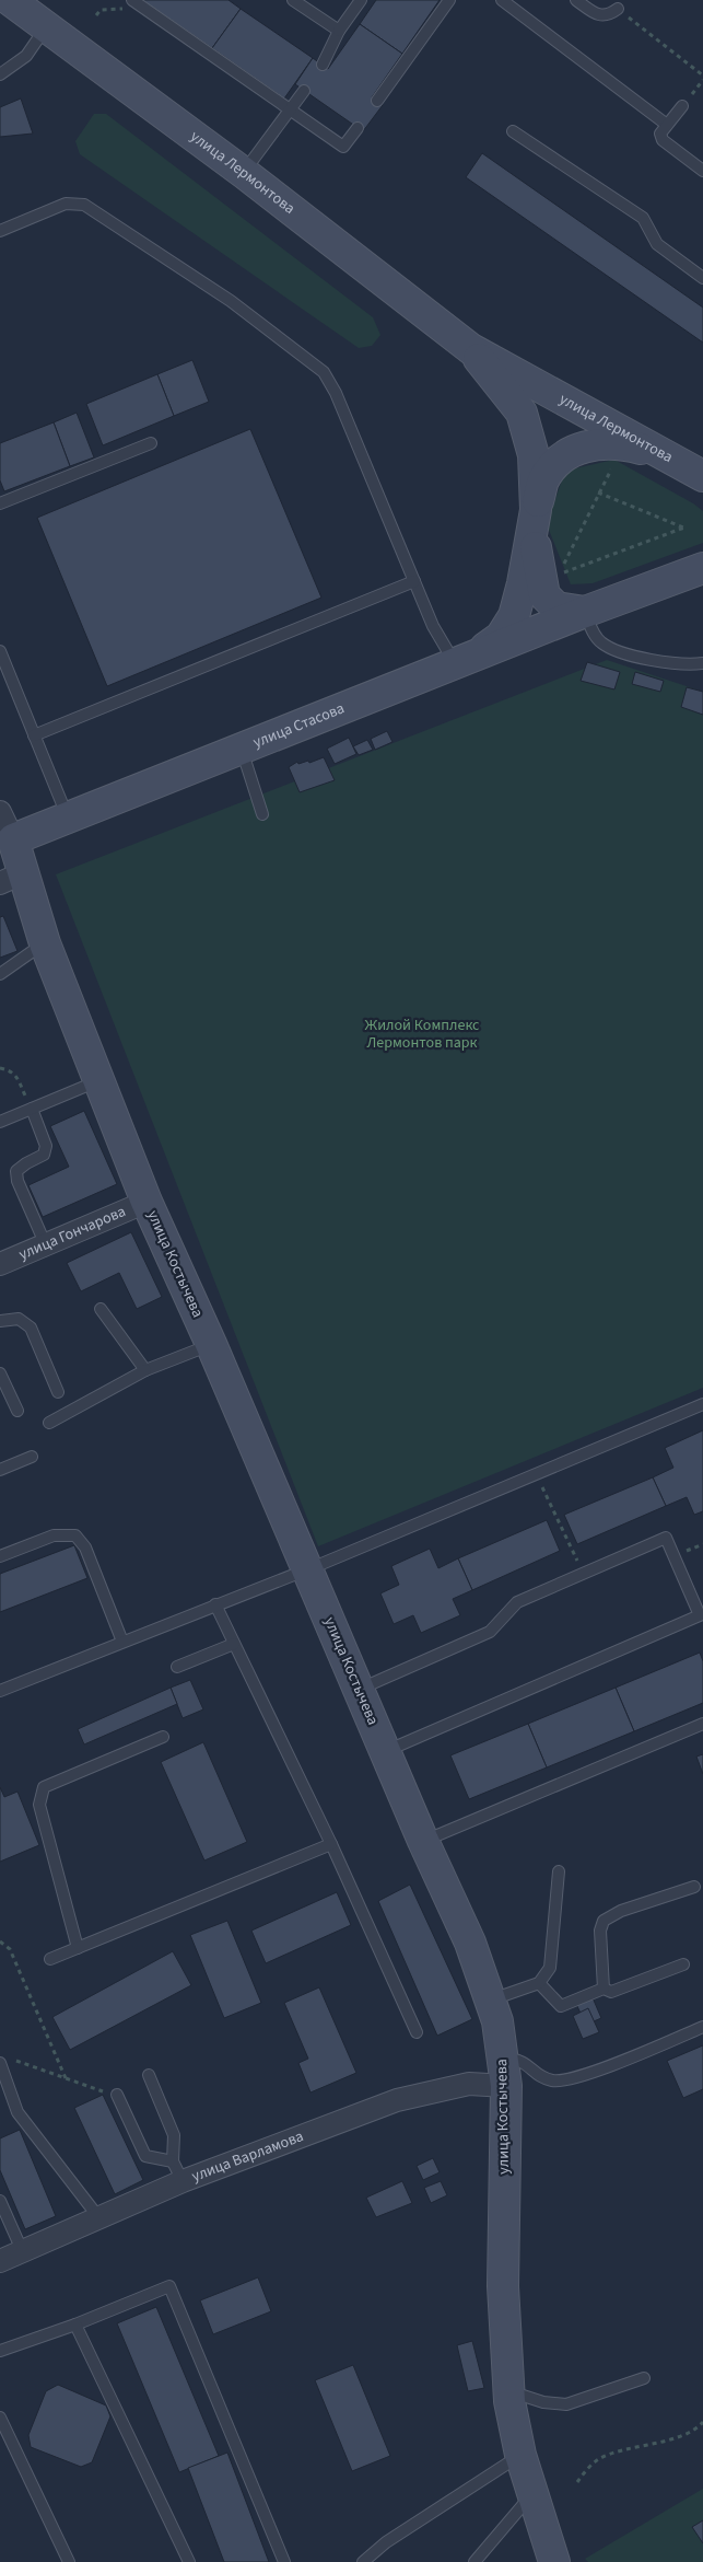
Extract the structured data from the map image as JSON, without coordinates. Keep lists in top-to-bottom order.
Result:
{
  "streets": {
    "street": [
      "улица Лермонтова",
      "улица Стасова",
      "улица Гончарова",
      "улица Костычева",
      "улица Варламова"
    ]
  },
  "crossings": [
    ["улица Лермонтова", "улица Стасова"],
    ["улица Стасова", "улица Костычева"],
    ["улица Гончарова", "улица Костычева"],
    ["улица Костычева", "улица Варламова"]
  ],
  "parks": ["Жилой Комплекс Лермонтов парк"]
}
